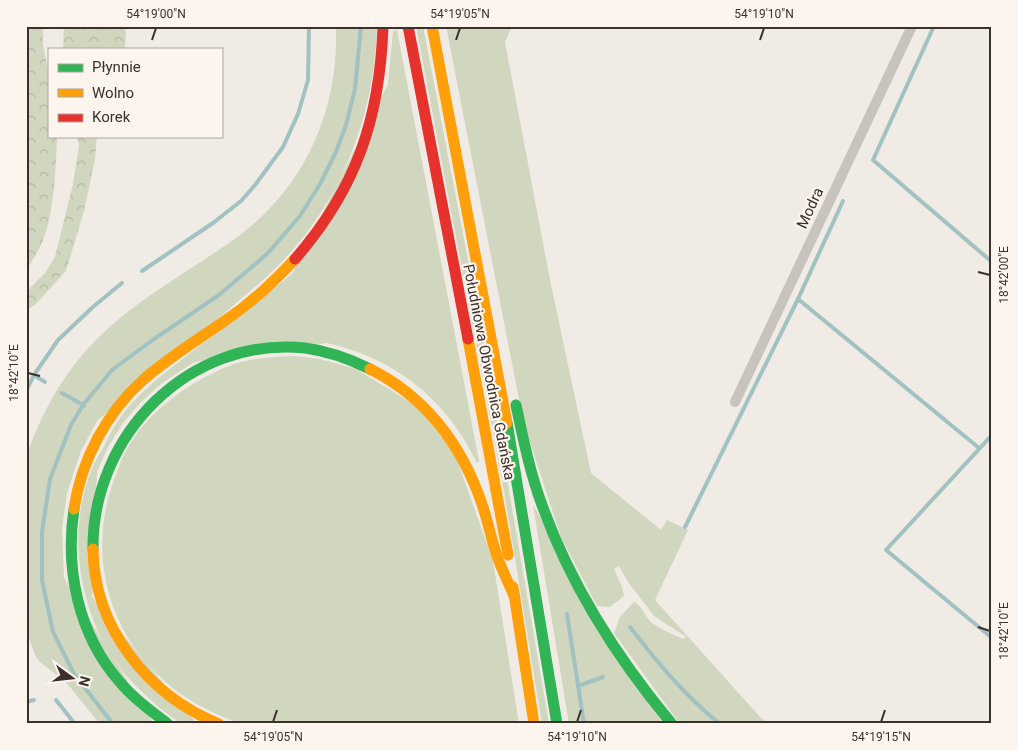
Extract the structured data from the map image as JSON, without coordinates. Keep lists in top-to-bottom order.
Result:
{
  "streets": {
    "highway": ["Południowa Obwodnica Gdańska"],
    "street": ["Modra"]
  },
  "legend": ["Płynnie", "Wolno", "Korek"],
  "north": "right",
  "coordinates": [
    "54°19'00\"N",
    "54°19'05\"N",
    "54°19'10\"N",
    "18°42'00\"E",
    "18°42'10\"E",
    "54°19'15\"N"
  ]
}
